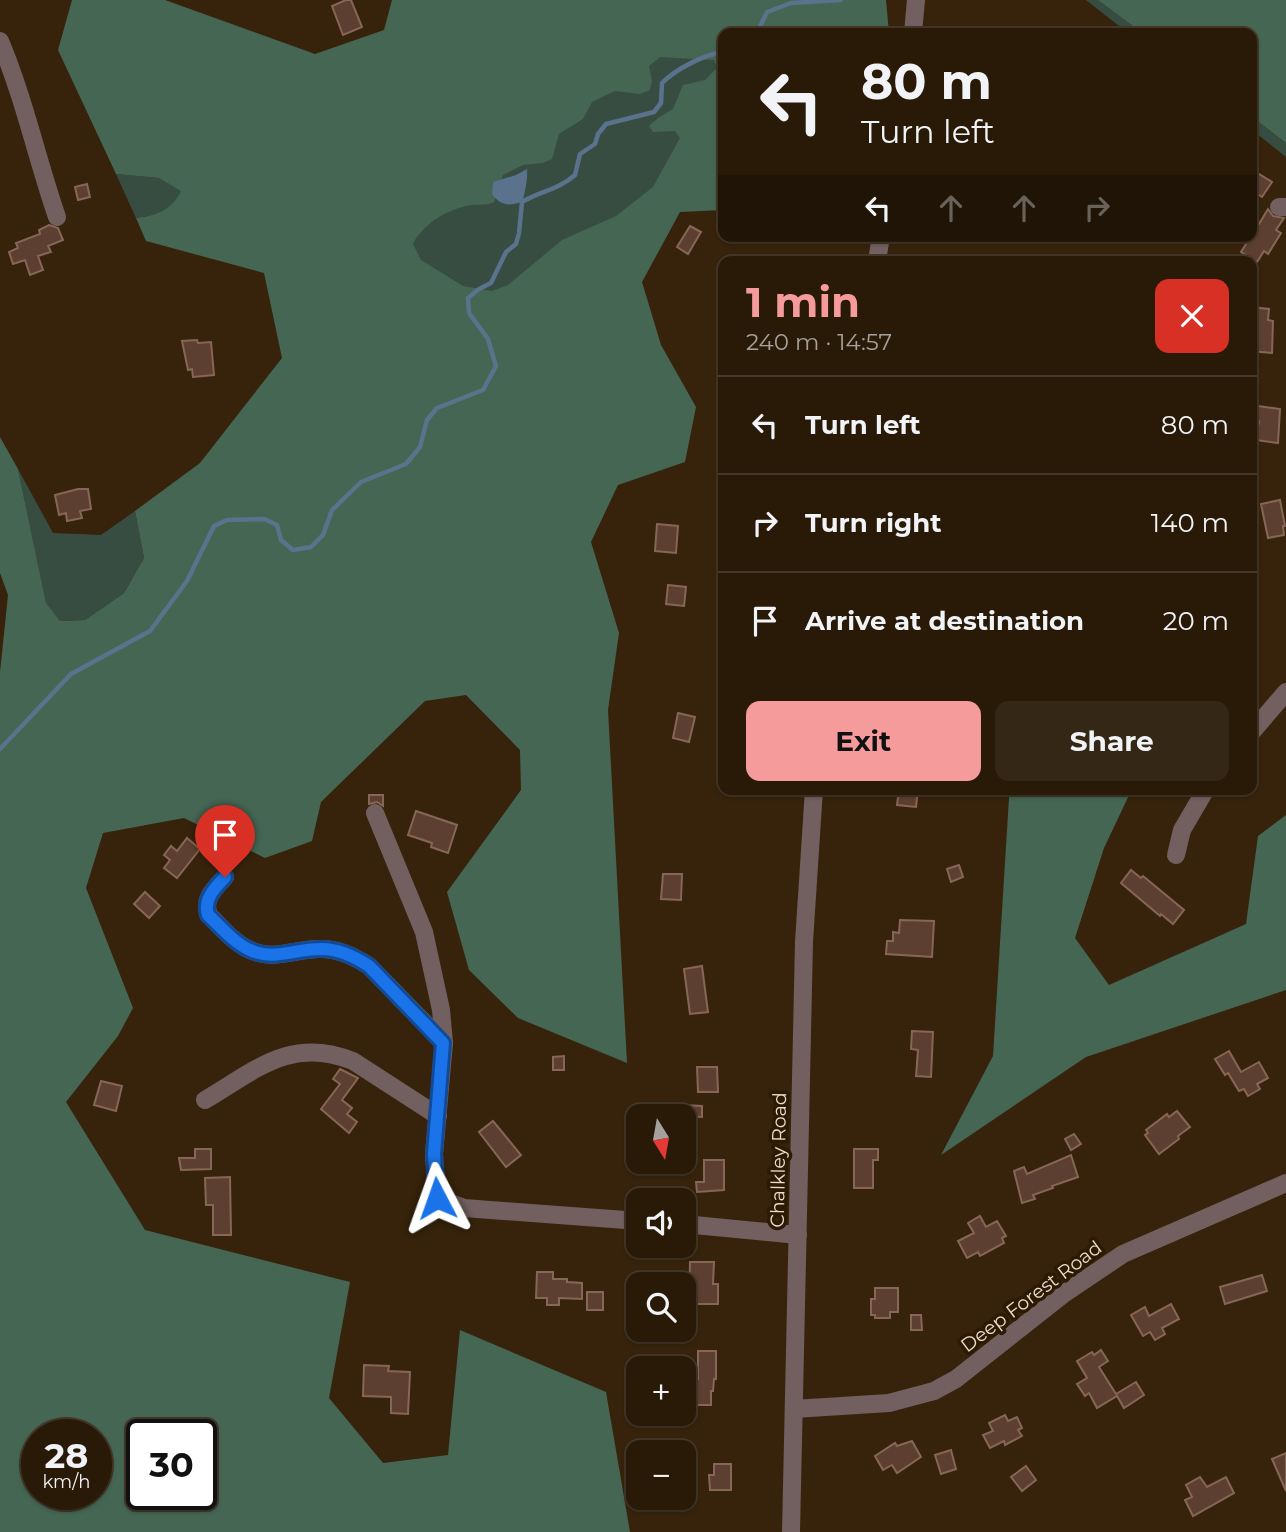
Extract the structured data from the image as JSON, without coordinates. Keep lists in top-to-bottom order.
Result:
{
  "streets": {
    "street": ["Chalkley Road", "Deep Forest Road"]
  },
  "crossings": [
    ["Chalkley Road", "Deep Forest Road"]
  ],
  "north": "bottom",
  "page": {
    "turn": ["80 m", "Turn left"],
    "heading": ["1 min", "240 m · 14:57"],
    "list": [
      {
        "name": "Turn left",
        "value": "80 m"
      },
      {
        "name": "Turn right",
        "value": "140 m"
      },
      {
        "name": "Arrive at destination",
        "value": "20 m"
      }
    ],
    "buttons": ["Exit", "Share"],
    "map_buttons": ["+", "−"],
    "speed": "28 km/h",
    "limit": "30"
  }
}
